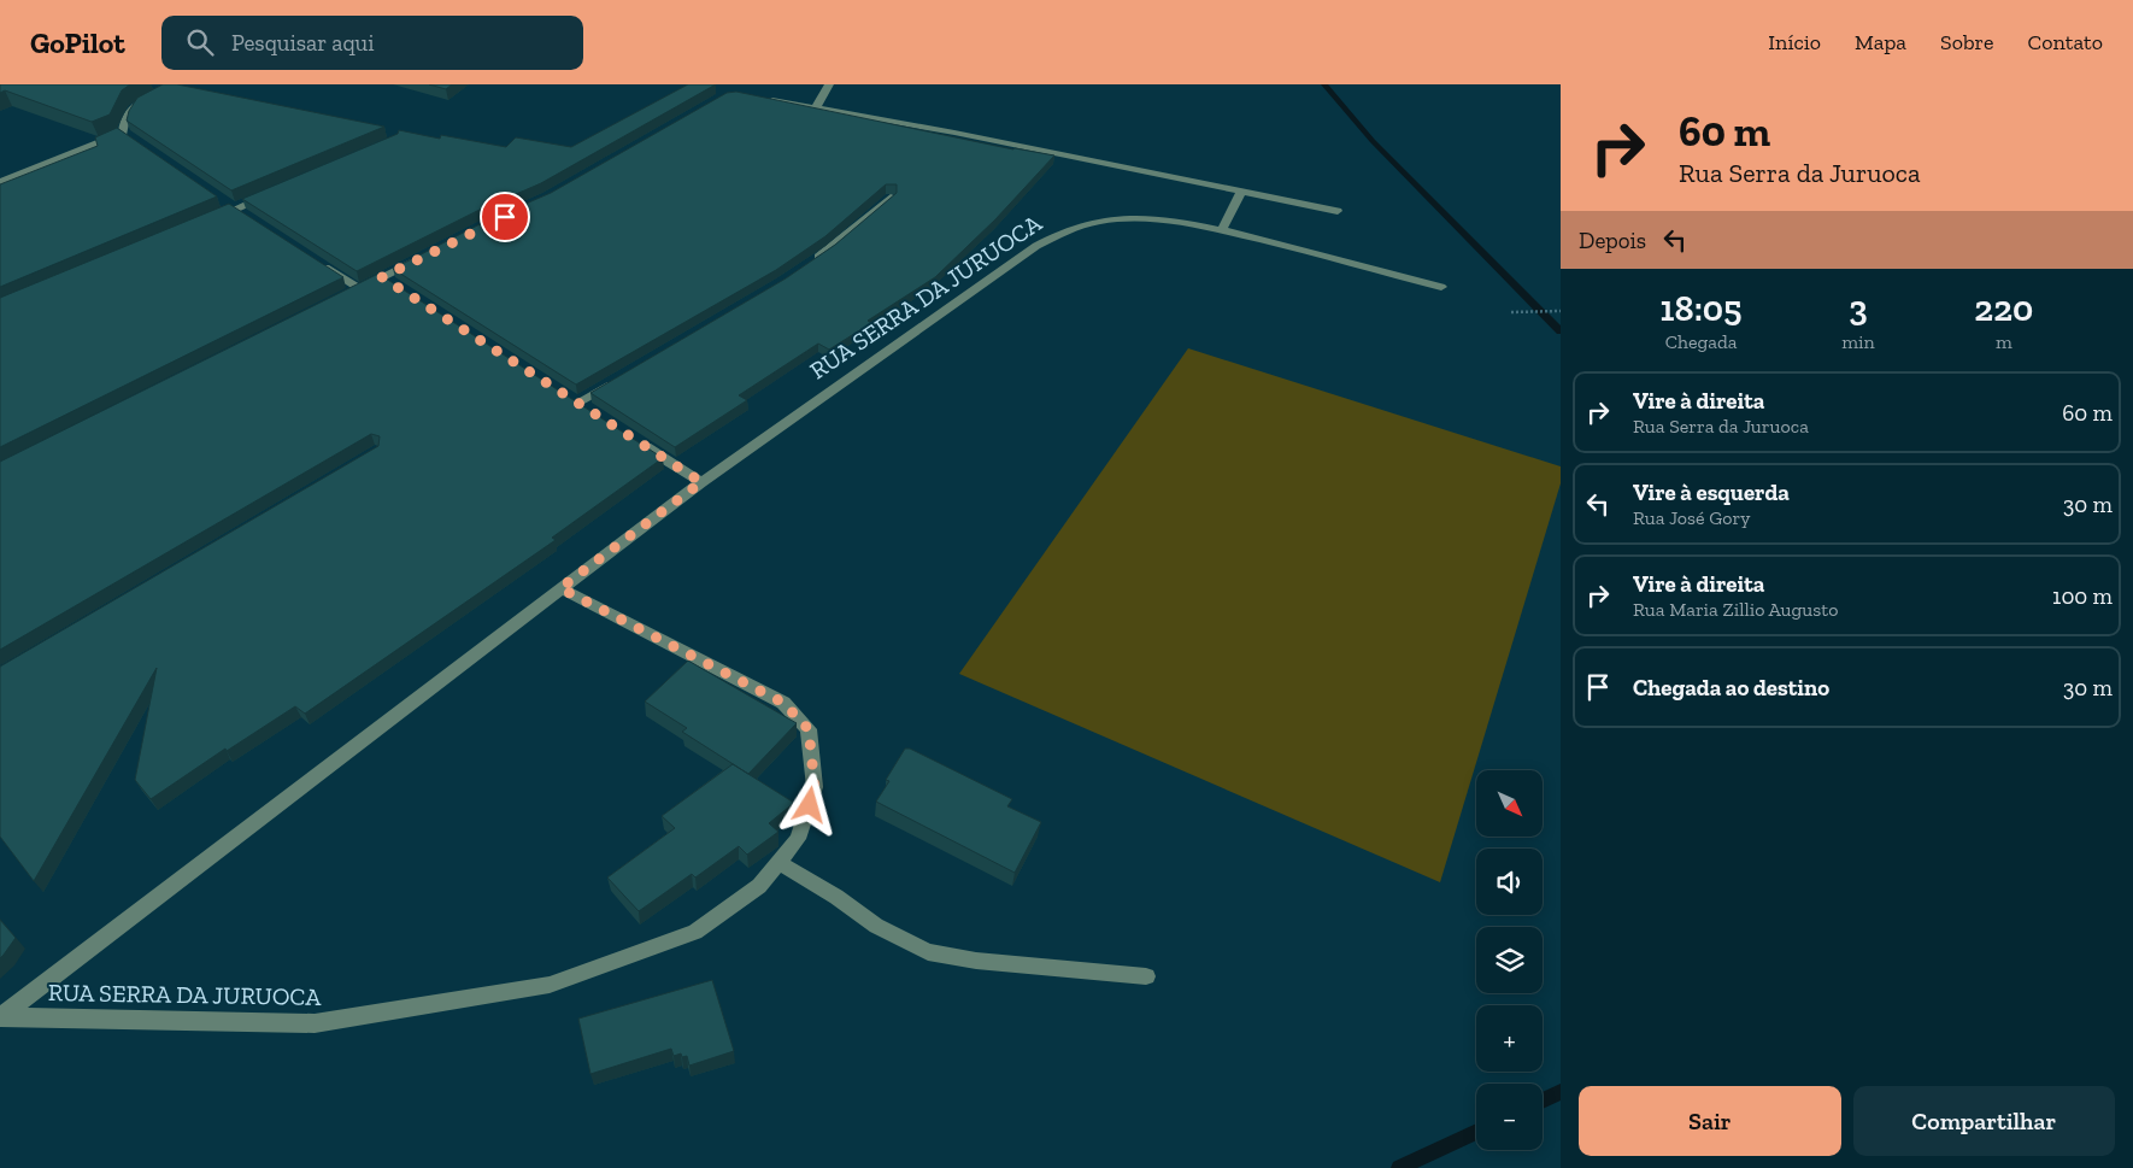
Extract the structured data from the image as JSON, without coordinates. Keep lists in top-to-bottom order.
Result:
{
  "streets": {
    "street": ["RUA SERRA DA JURUOCA"]
  },
  "north": "bottom right",
  "page": {
    "header": "GoPilot",
    "search": "Pesquisar aqui",
    "nav": [
      "Início",
      "Mapa",
      "Sobre",
      "Contato"
    ],
    "turn": ["60 m", "Rua Serra da Juruoca"],
    "then": "Depois",
    "eta": [
      "18:05",
      "Chegada",
      "3",
      "min",
      "220",
      "m"
    ],
    "list": [
      {
        "name": "Vire à direita",
        "note": "Rua Serra da Juruoca",
        "value": "60 m"
      },
      {
        "name": "Vire à esquerda",
        "note": "Rua José Gory",
        "value": "30 m"
      },
      {
        "name": "Vire à direita",
        "note": "Rua Maria Zillio Augusto",
        "value": "100 m"
      },
      {
        "name": "Chegada ao destino",
        "value": "30 m"
      }
    ],
    "map_buttons": ["+", "−"],
    "buttons": ["Sair", "Compartilhar"]
  }
}
